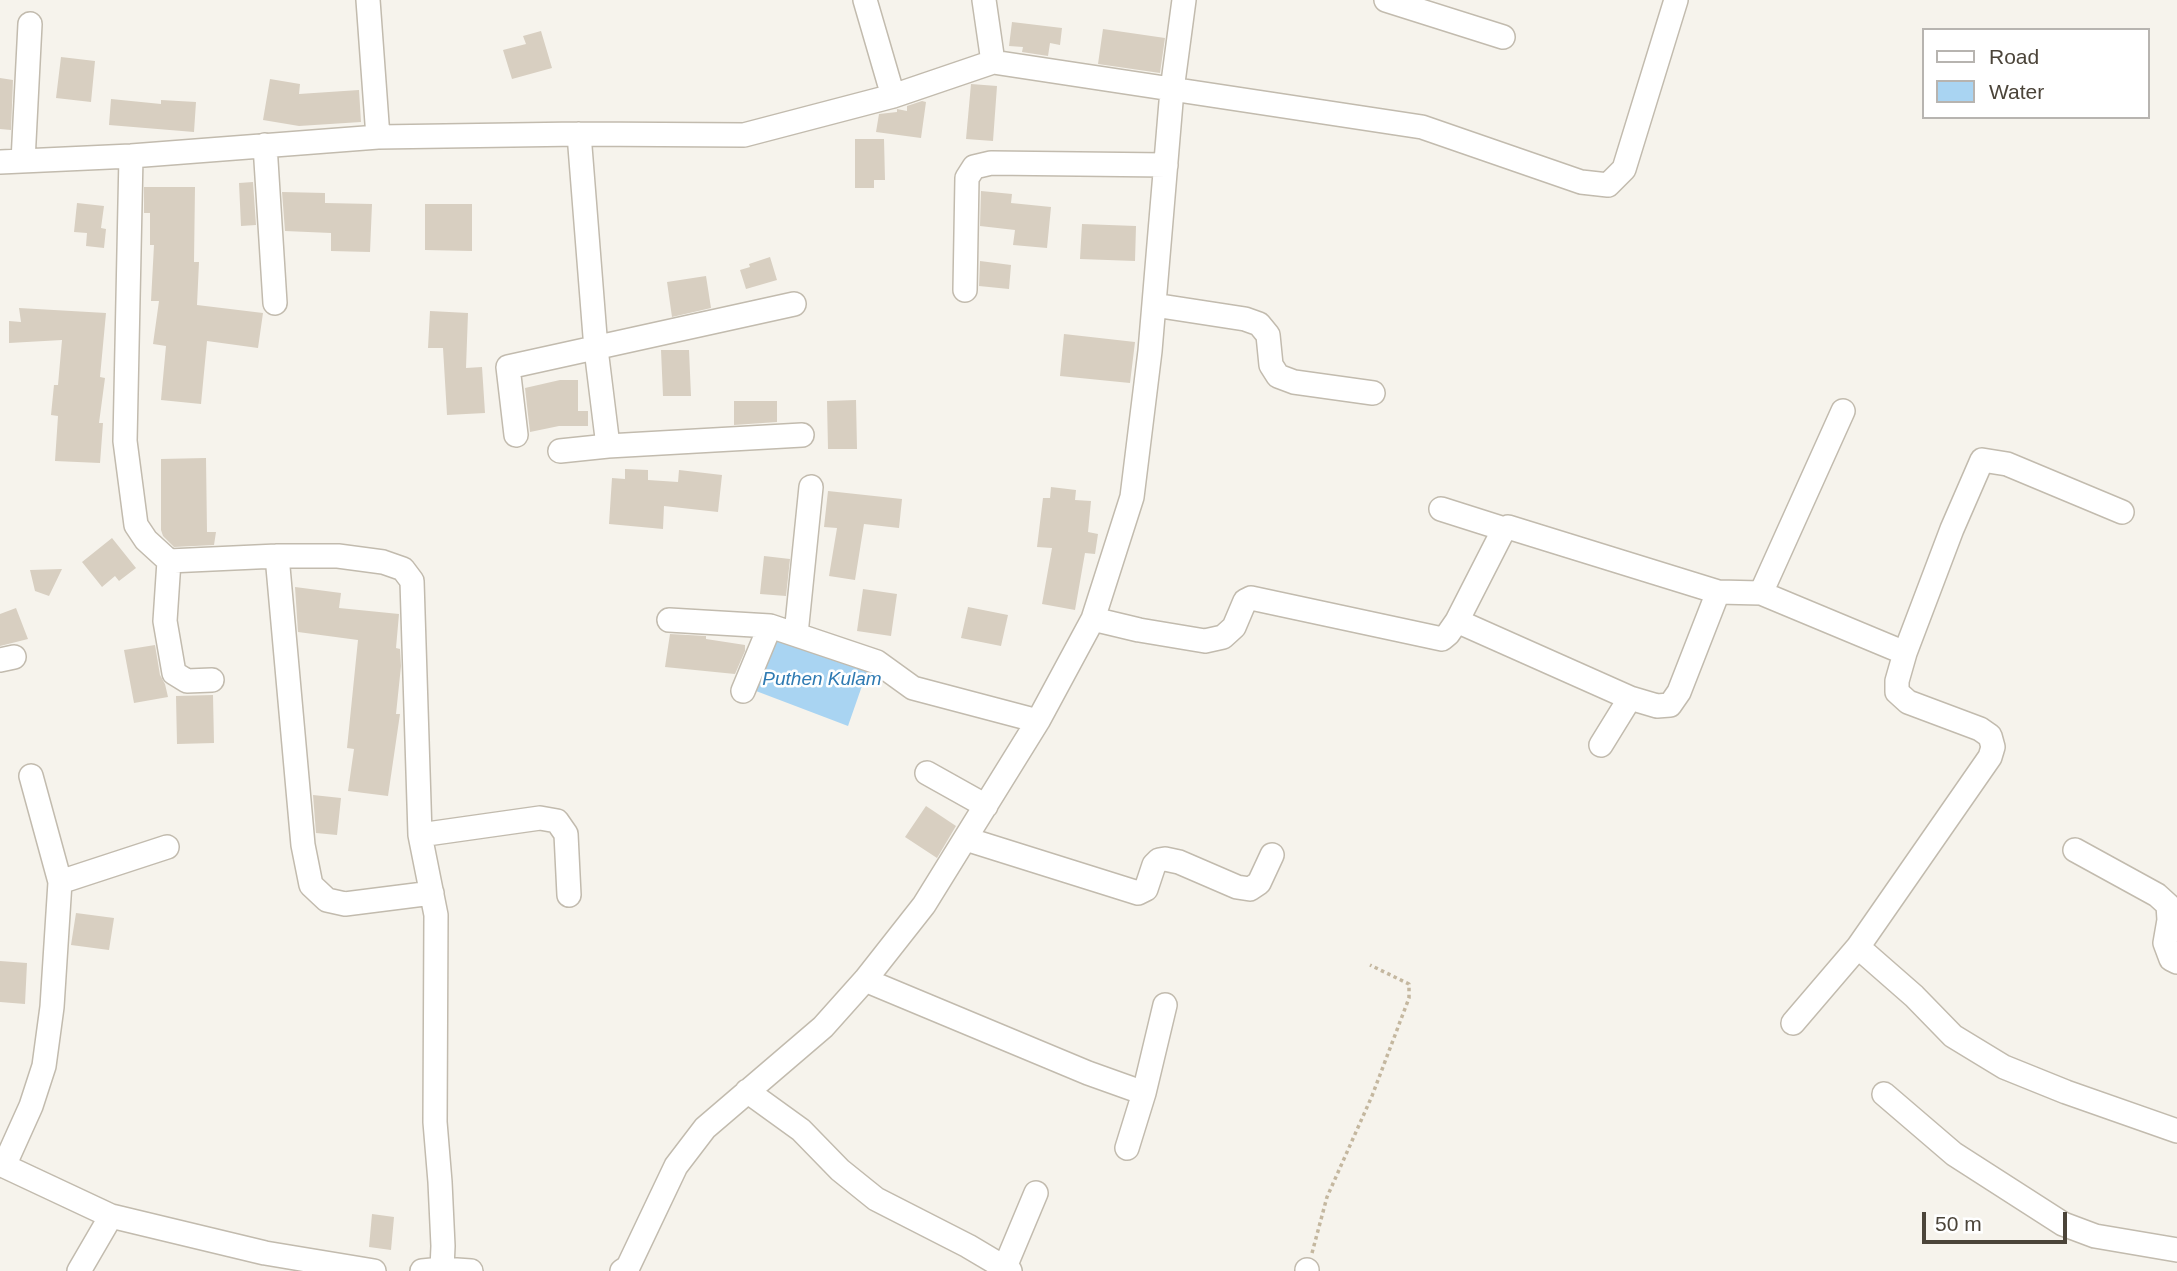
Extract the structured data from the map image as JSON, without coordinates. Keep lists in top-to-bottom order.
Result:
{
  "water": ["Puthen Kulam"],
  "legend": ["Road", "Water"],
  "scale_bar": "50 m"
}
